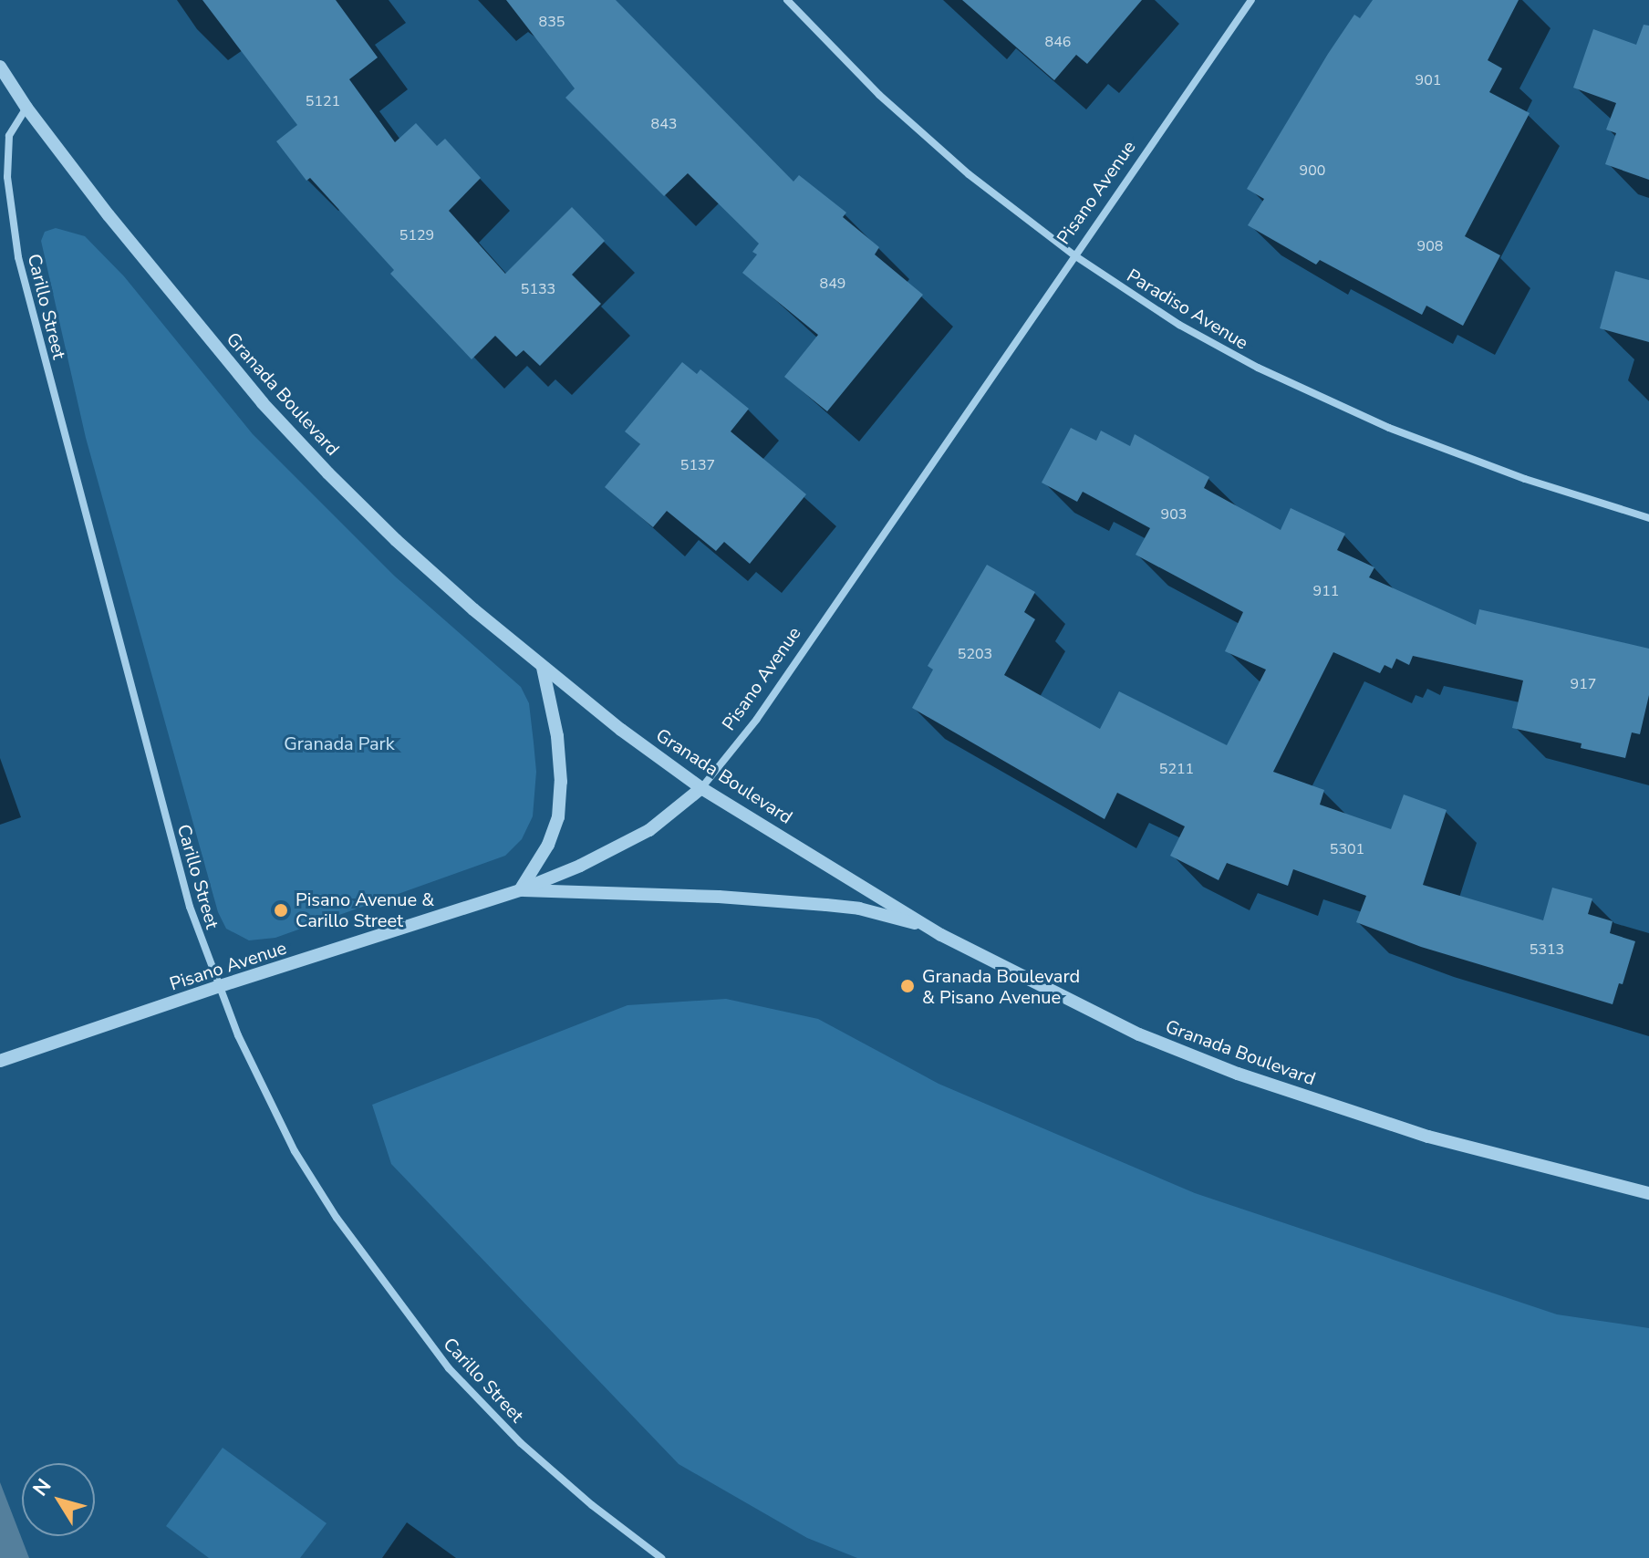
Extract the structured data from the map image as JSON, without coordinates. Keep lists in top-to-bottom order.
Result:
{
  "streets": {
    "street": [
      "Pisano Avenue",
      "Carillo Street",
      "Paradiso Avenue",
      "Granada Boulevard"
    ]
  },
  "crossings": [
    ["Pisano Avenue", "Carillo Street"],
    ["Pisano Avenue", "Paradiso Avenue"],
    ["Pisano Avenue", "Granada Boulevard"],
    ["Carillo Street", "Granada Boulevard"]
  ],
  "parks": ["Granada Park"],
  "places": ["Pisano Avenue & Carillo Street", "Granada Boulevard & Pisano Avenue"],
  "house_numbers": [
    "835",
    "846",
    "901",
    "5121",
    "843",
    "900",
    "5129",
    "908",
    "849",
    "5133",
    "5137",
    "903",
    "911",
    "5203",
    "917",
    "5211",
    "5301",
    "5313"
  ],
  "north": "top left"
}
